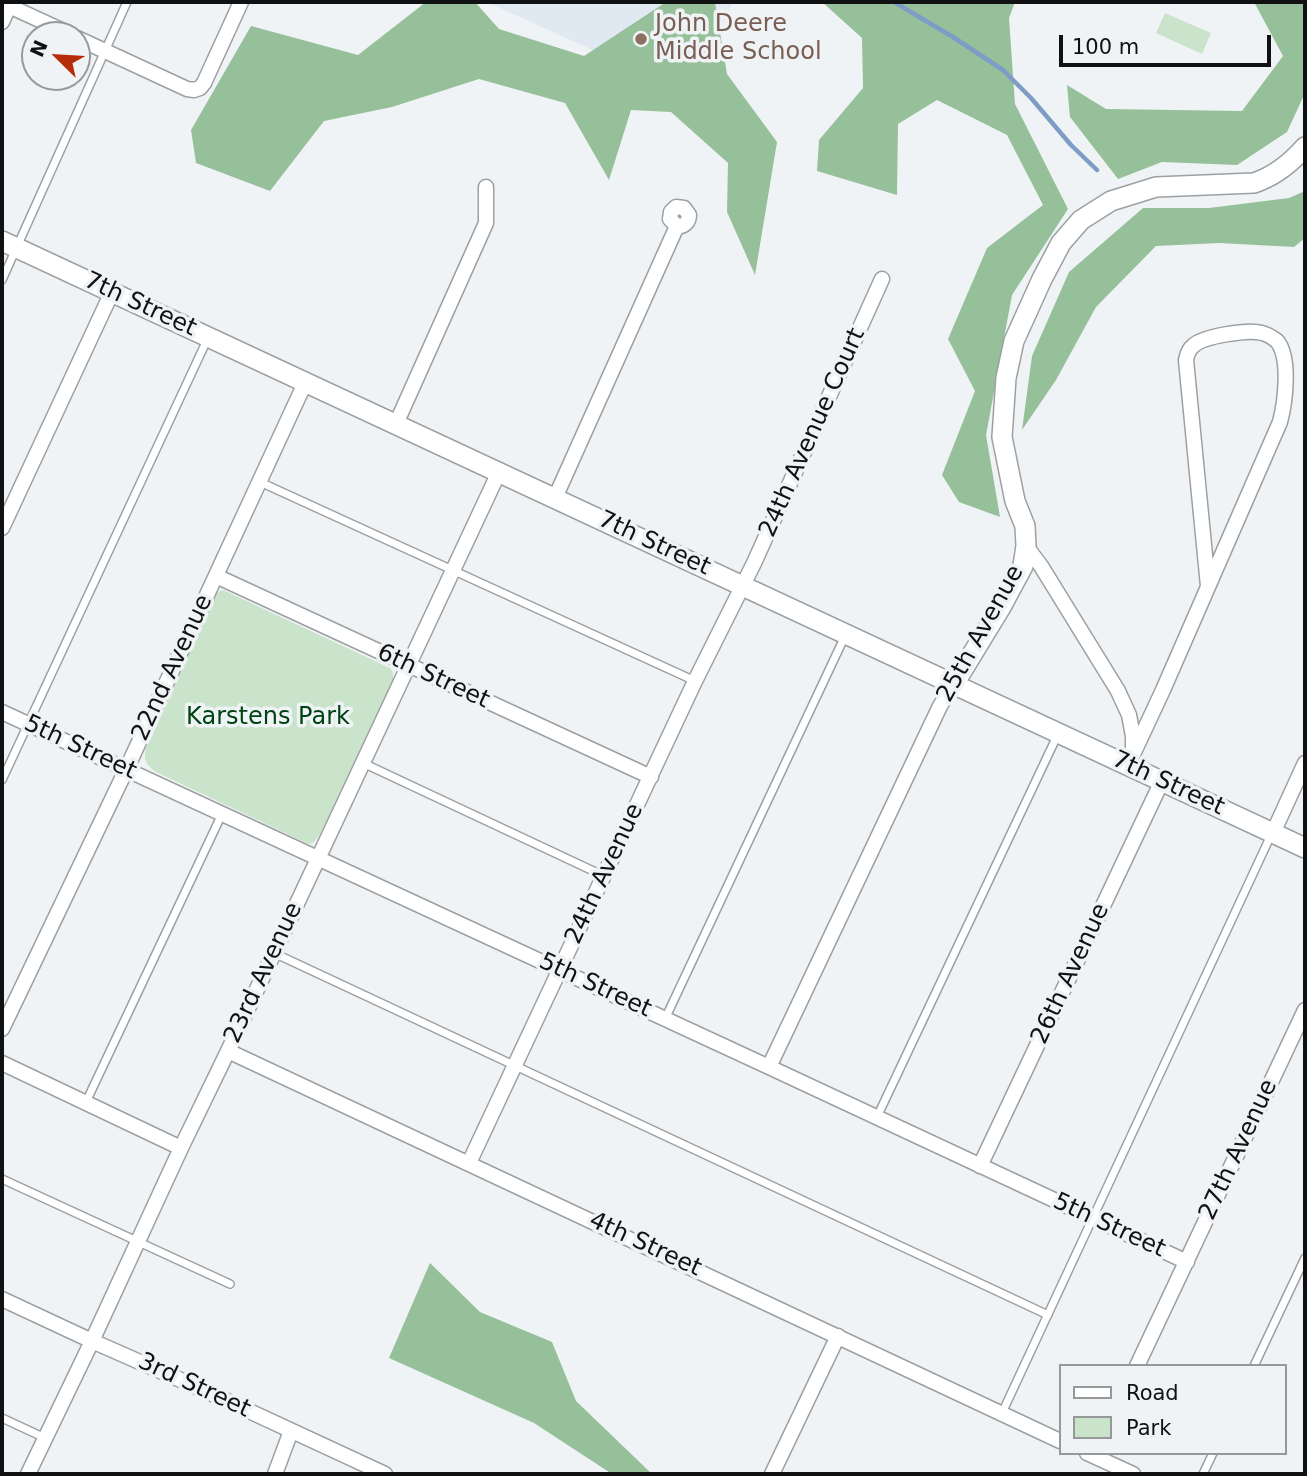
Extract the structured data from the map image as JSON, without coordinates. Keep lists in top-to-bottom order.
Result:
{
  "streets": {
    "street": [
      "7th Street",
      "24th Avenue Court",
      "25th Avenue",
      "22nd Avenue",
      "6th Street",
      "5th Street",
      "24th Avenue",
      "23rd Avenue",
      "26th Avenue",
      "27th Avenue",
      "4th Street",
      "3rd Street"
    ]
  },
  "crossings": [
    ["7th Street", "24th Avenue Court"],
    ["7th Street", "25th Avenue"],
    ["7th Street", "22nd Avenue"],
    ["7th Street", "24th Avenue"],
    ["7th Street", "23rd Avenue"],
    ["7th Street", "26th Avenue"],
    ["24th Avenue Court", "24th Avenue"],
    ["25th Avenue", "5th Street"],
    ["22nd Avenue", "6th Street"],
    ["22nd Avenue", "5th Street"],
    ["6th Street", "24th Avenue"],
    ["6th Street", "23rd Avenue"],
    ["5th Street", "24th Avenue"],
    ["5th Street", "23rd Avenue"],
    ["5th Street", "26th Avenue"],
    ["5th Street", "27th Avenue"],
    ["24th Avenue", "4th Street"],
    ["23rd Avenue", "4th Street"],
    ["23rd Avenue", "3rd Street"]
  ],
  "parks": ["Karstens Park"],
  "places": ["John Deere Middle School"],
  "legend": ["Road", "Park"],
  "scale_bar": "100 m",
  "north": "top left"
}
